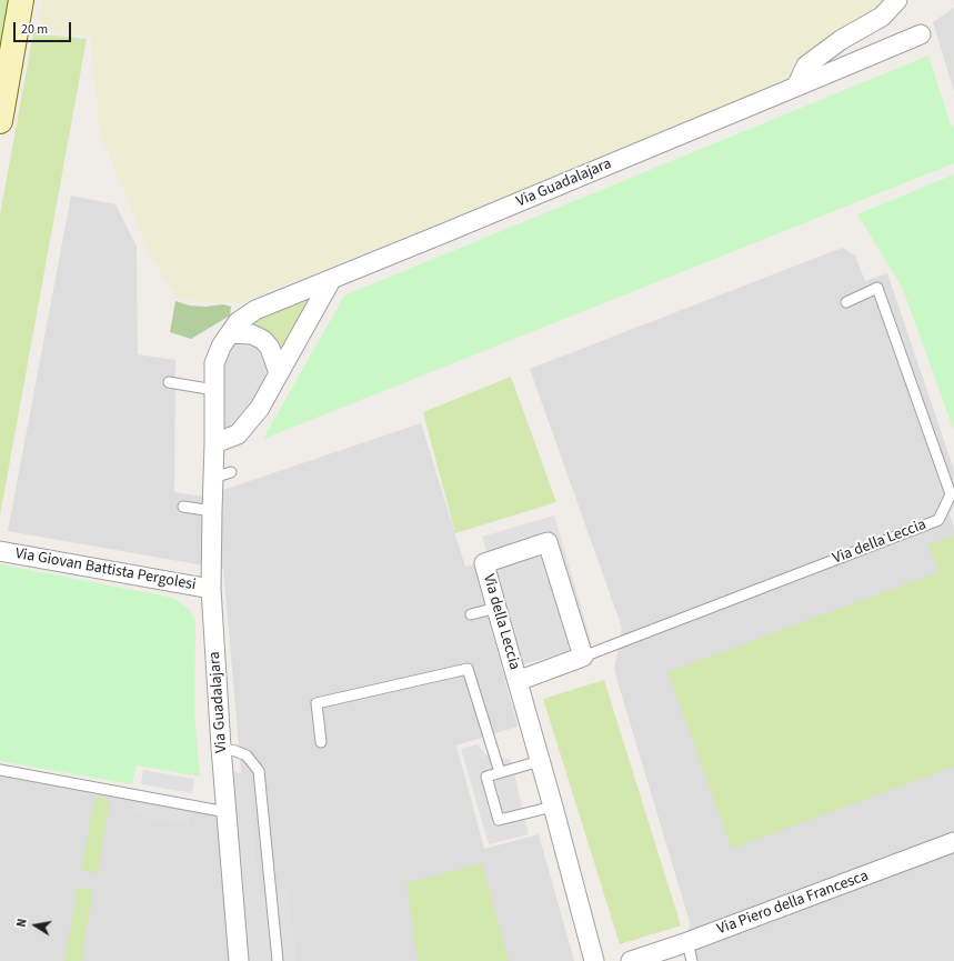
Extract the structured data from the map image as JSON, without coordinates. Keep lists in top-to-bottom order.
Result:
{
  "streets": {
    "street": [
      "Via Guadalajara",
      "Via della Leccia",
      "Via Giovan Battista Pergolesi",
      "Via Piero della Francesca"
    ]
  },
  "crossings": [
    ["Via Guadalajara", "Via Giovan Battista Pergolesi"]
  ],
  "scale_bar": "20 m",
  "north": "left"
}
